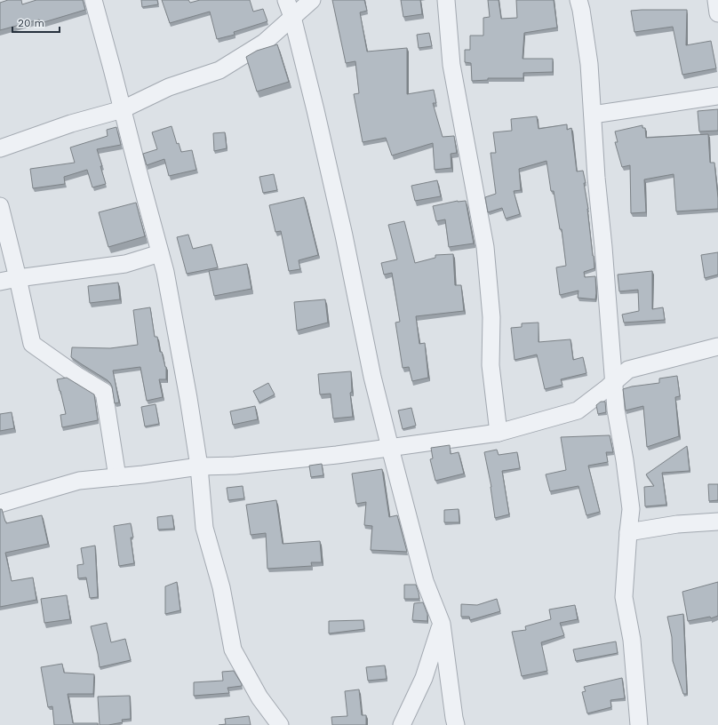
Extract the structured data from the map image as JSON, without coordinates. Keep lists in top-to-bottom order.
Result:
{
  "scale_bar": "20 m"
}
